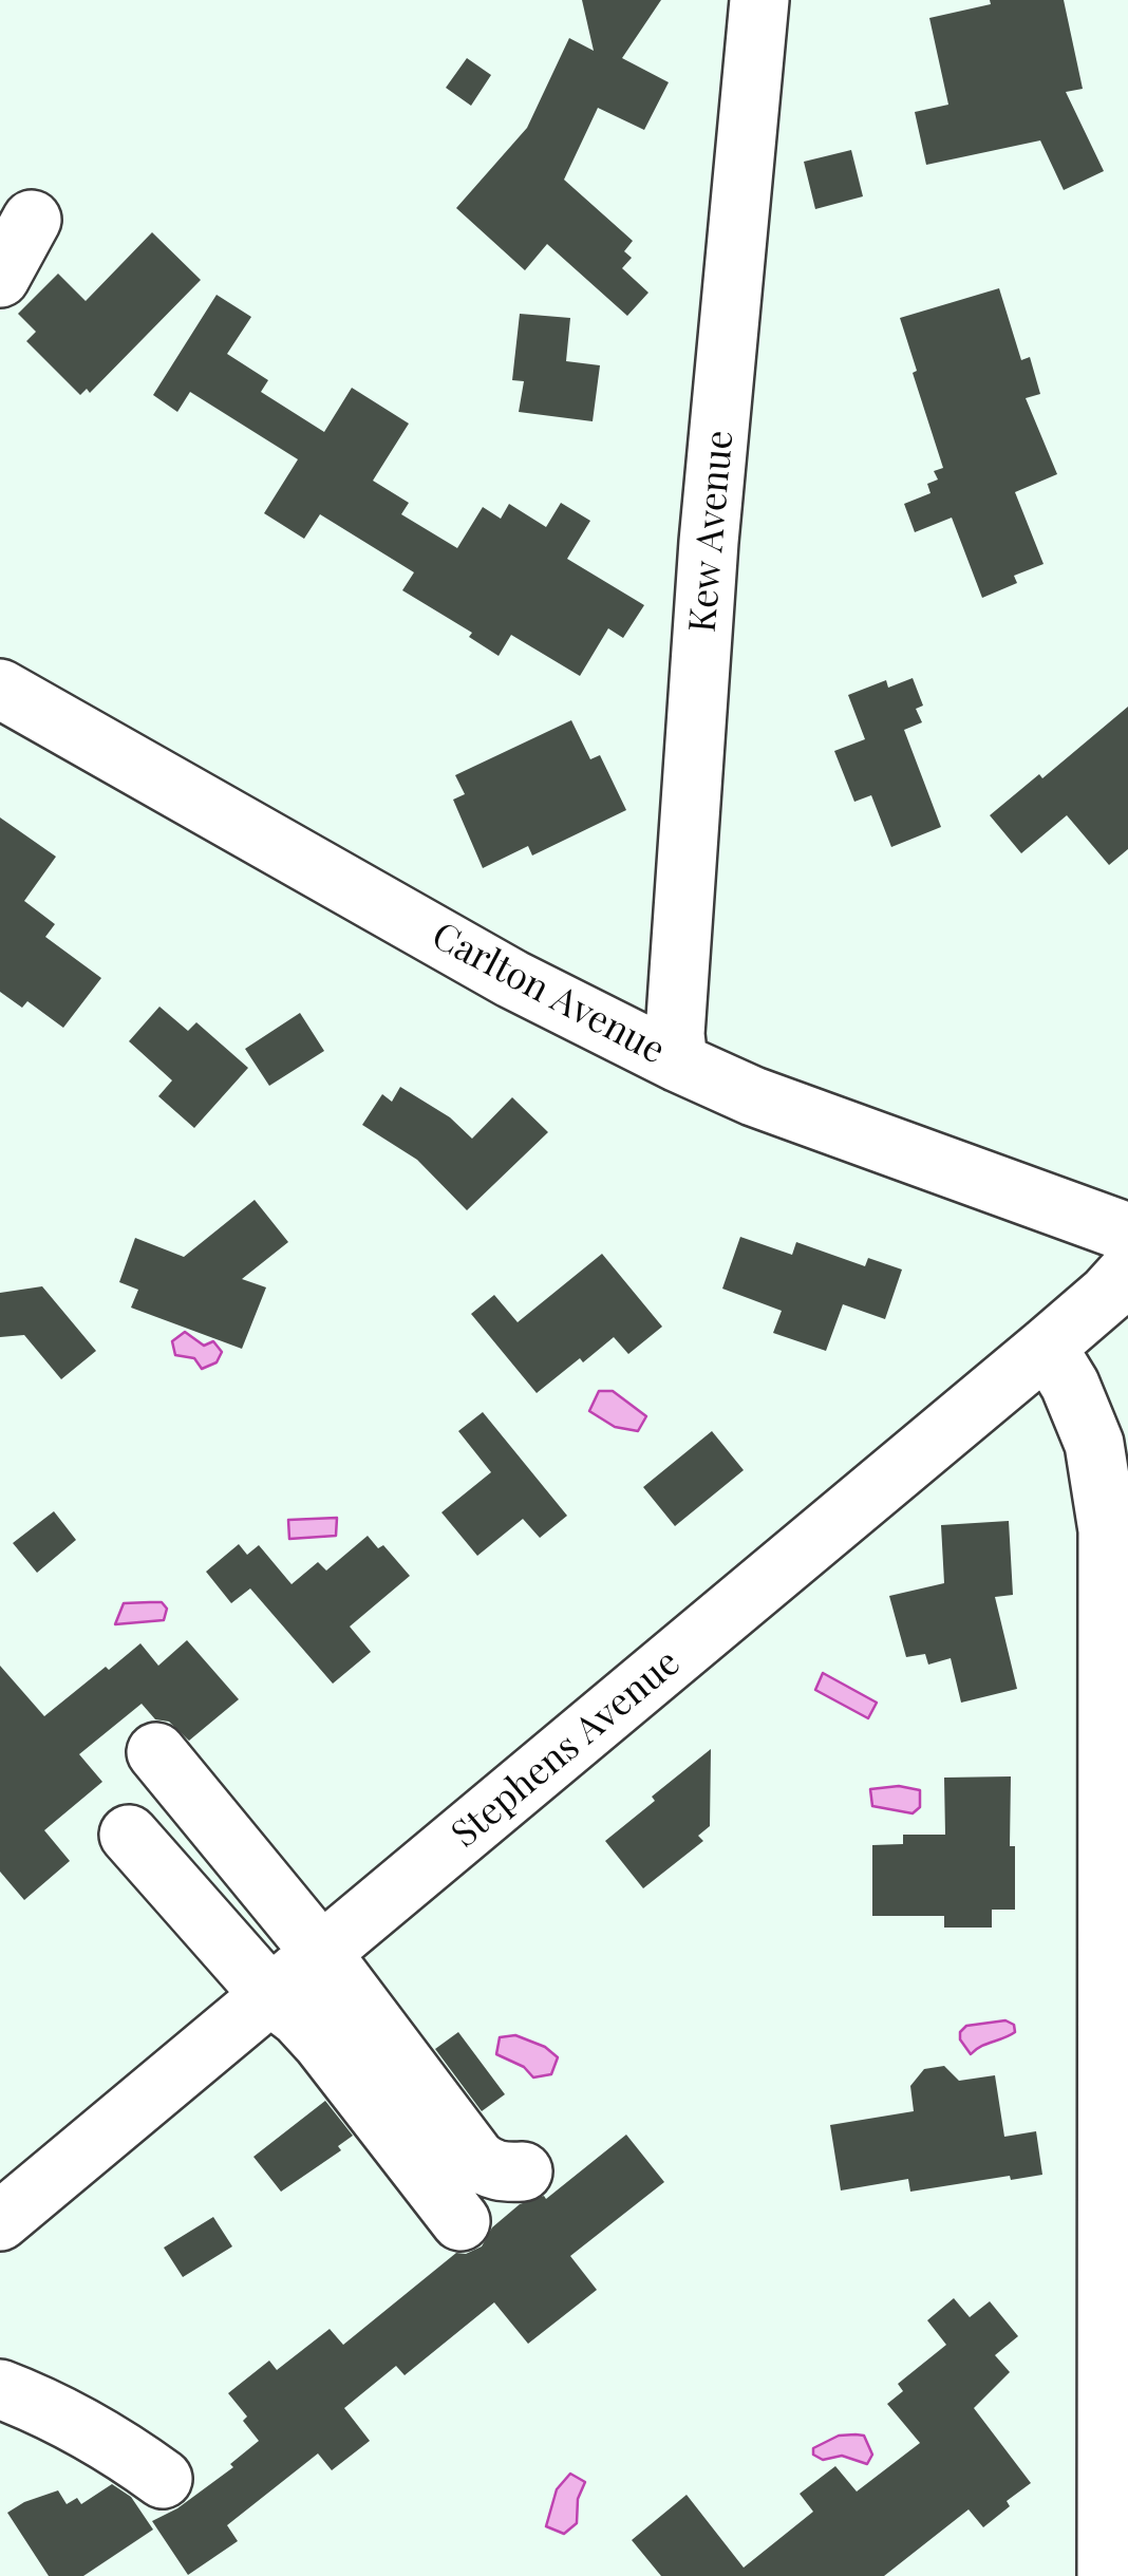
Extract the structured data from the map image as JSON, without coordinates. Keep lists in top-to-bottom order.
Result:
{
  "streets": {
    "street": ["Kew Avenue", "Carlton Avenue", "Stephens Avenue"]
  },
  "crossings": [
    ["Kew Avenue", "Carlton Avenue"]
  ]
}
